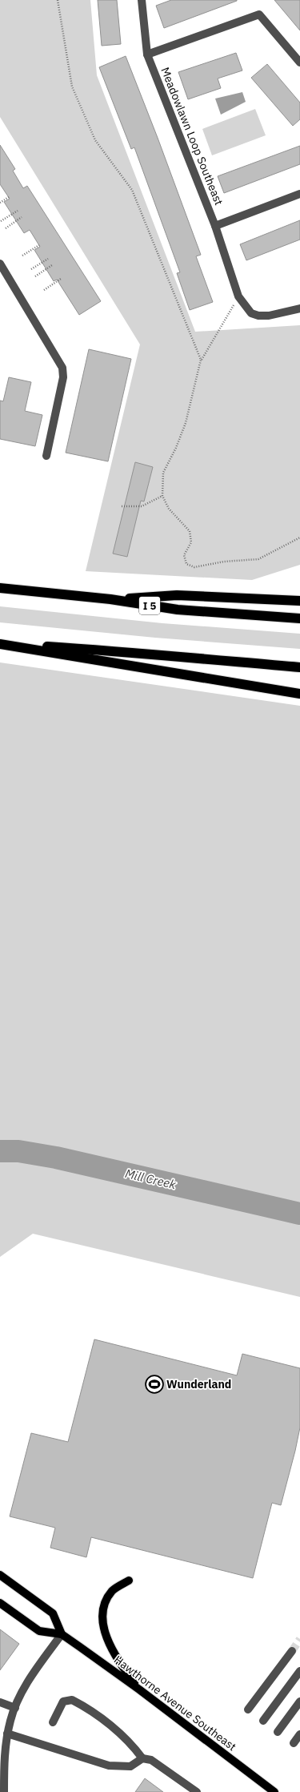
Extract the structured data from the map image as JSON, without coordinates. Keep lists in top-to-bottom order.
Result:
{
  "streets": {
    "highway": ["I 5"],
    "main road": ["Hawthorne Avenue Southeast"],
    "street": ["Meadowlawn Loop Southeast"]
  },
  "water": ["Mill Creek"],
  "places": {
    "sports": ["Wunderland"]
  }
}
